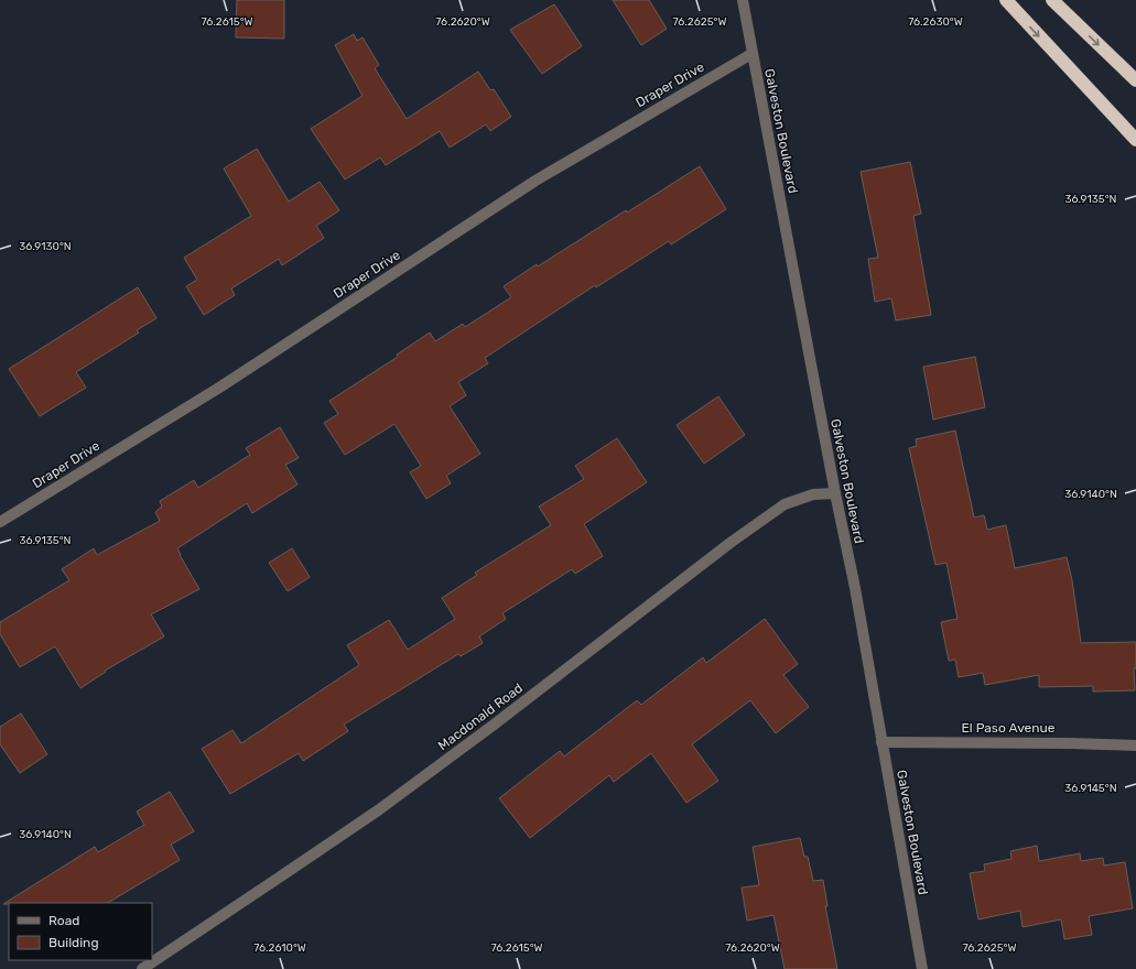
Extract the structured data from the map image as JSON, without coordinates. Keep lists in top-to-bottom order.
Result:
{
  "streets": {
    "street": [
      "Draper Drive",
      "Galveston Boulevard",
      "Macdonald Road",
      "El Paso Avenue"
    ]
  },
  "crossings": [
    ["Draper Drive", "Galveston Boulevard"],
    ["Galveston Boulevard", "Macdonald Road"],
    ["Galveston Boulevard", "El Paso Avenue"]
  ],
  "legend": ["Road", "Building"],
  "coordinates": [
    "76.2615°W",
    "76.2620°W",
    "76.2625°W",
    "76.2630°W",
    "36.9135°N",
    "36.9130°N",
    "36.9140°N",
    "36.9145°N",
    "76.2610°W"
  ]
}
